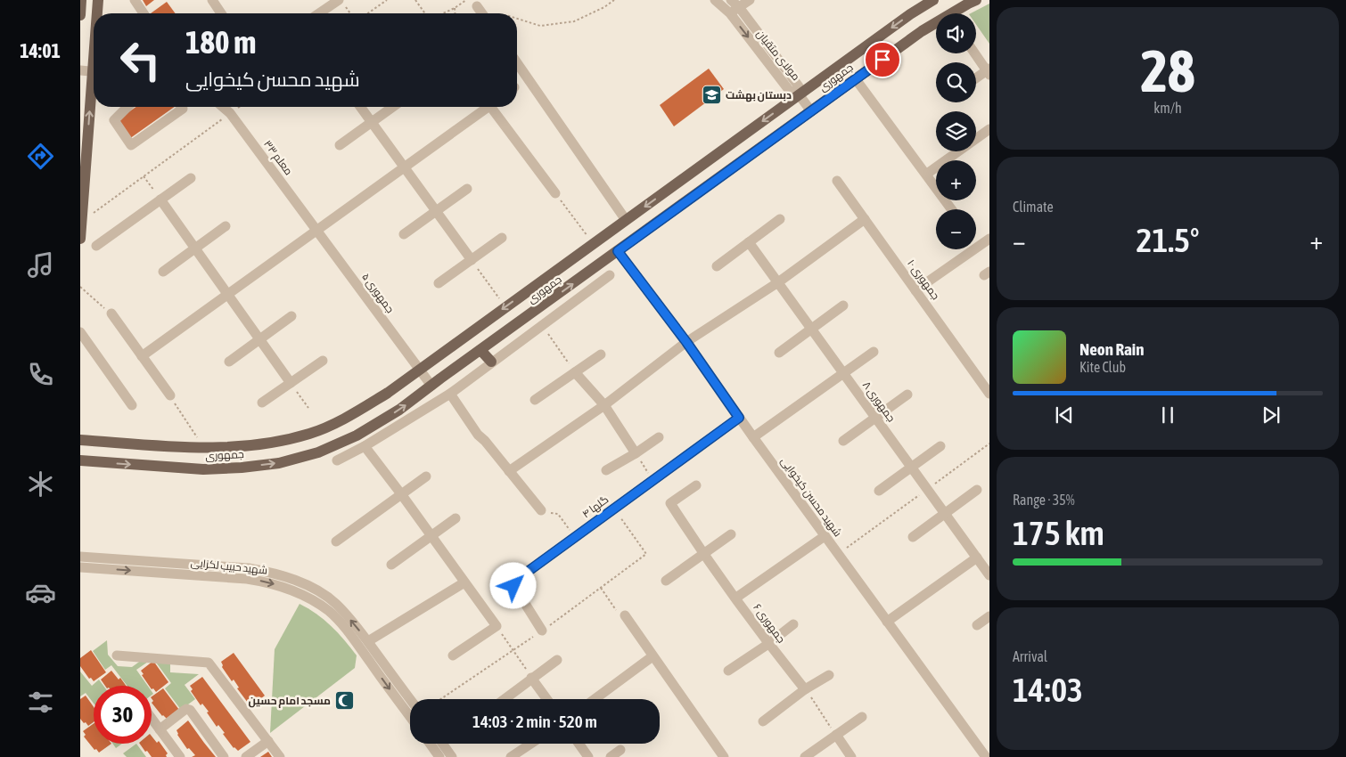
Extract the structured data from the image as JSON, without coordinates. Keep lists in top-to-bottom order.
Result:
{
  "streets": {
    "main road": ["جمهوری"],
    "street": [
      "مولای متقیان",
      "معلم ۳۳",
      "جمهوری ۱۰",
      "جمهوری ۵",
      "جمهوری ۸",
      "شهید محسن کیخوایی",
      "گلها ۴",
      "شهید حبیب لکزایی",
      "جمهوری ۶"
    ]
  },
  "crossings": [
    ["مولای متقیان", "جمهوری"],
    ["جمهوری", "جمهوری ۵"],
    ["جمهوری", "شهید محسن کیخوایی"],
    ["معلم ۳۳", "جمهوری ۵"],
    ["شهید محسن کیخوایی", "گلها ۴"]
  ],
  "places": {
    "school or university": ["دبستان بهشت"],
    "mosque": ["مسجد امام حسین"]
  },
  "page": {
    "tabs": "14:01",
    "tile": [
      ["28", "km/h"],
      "Climate",
      ["Range · 35%", "175 km"],
      ["Arrival", "14:03"]
    ],
    "map_buttons": ["+", "−"],
    "turn": ["180 m", "شهید محسن کیخوایی"],
    "heat": ["−", "21.5°", "+"],
    "song": ["Neon Rain", "Kite Club"],
    "limit": "30",
    "trip": "14:03 · 2 min · 520 m"
  }
}
